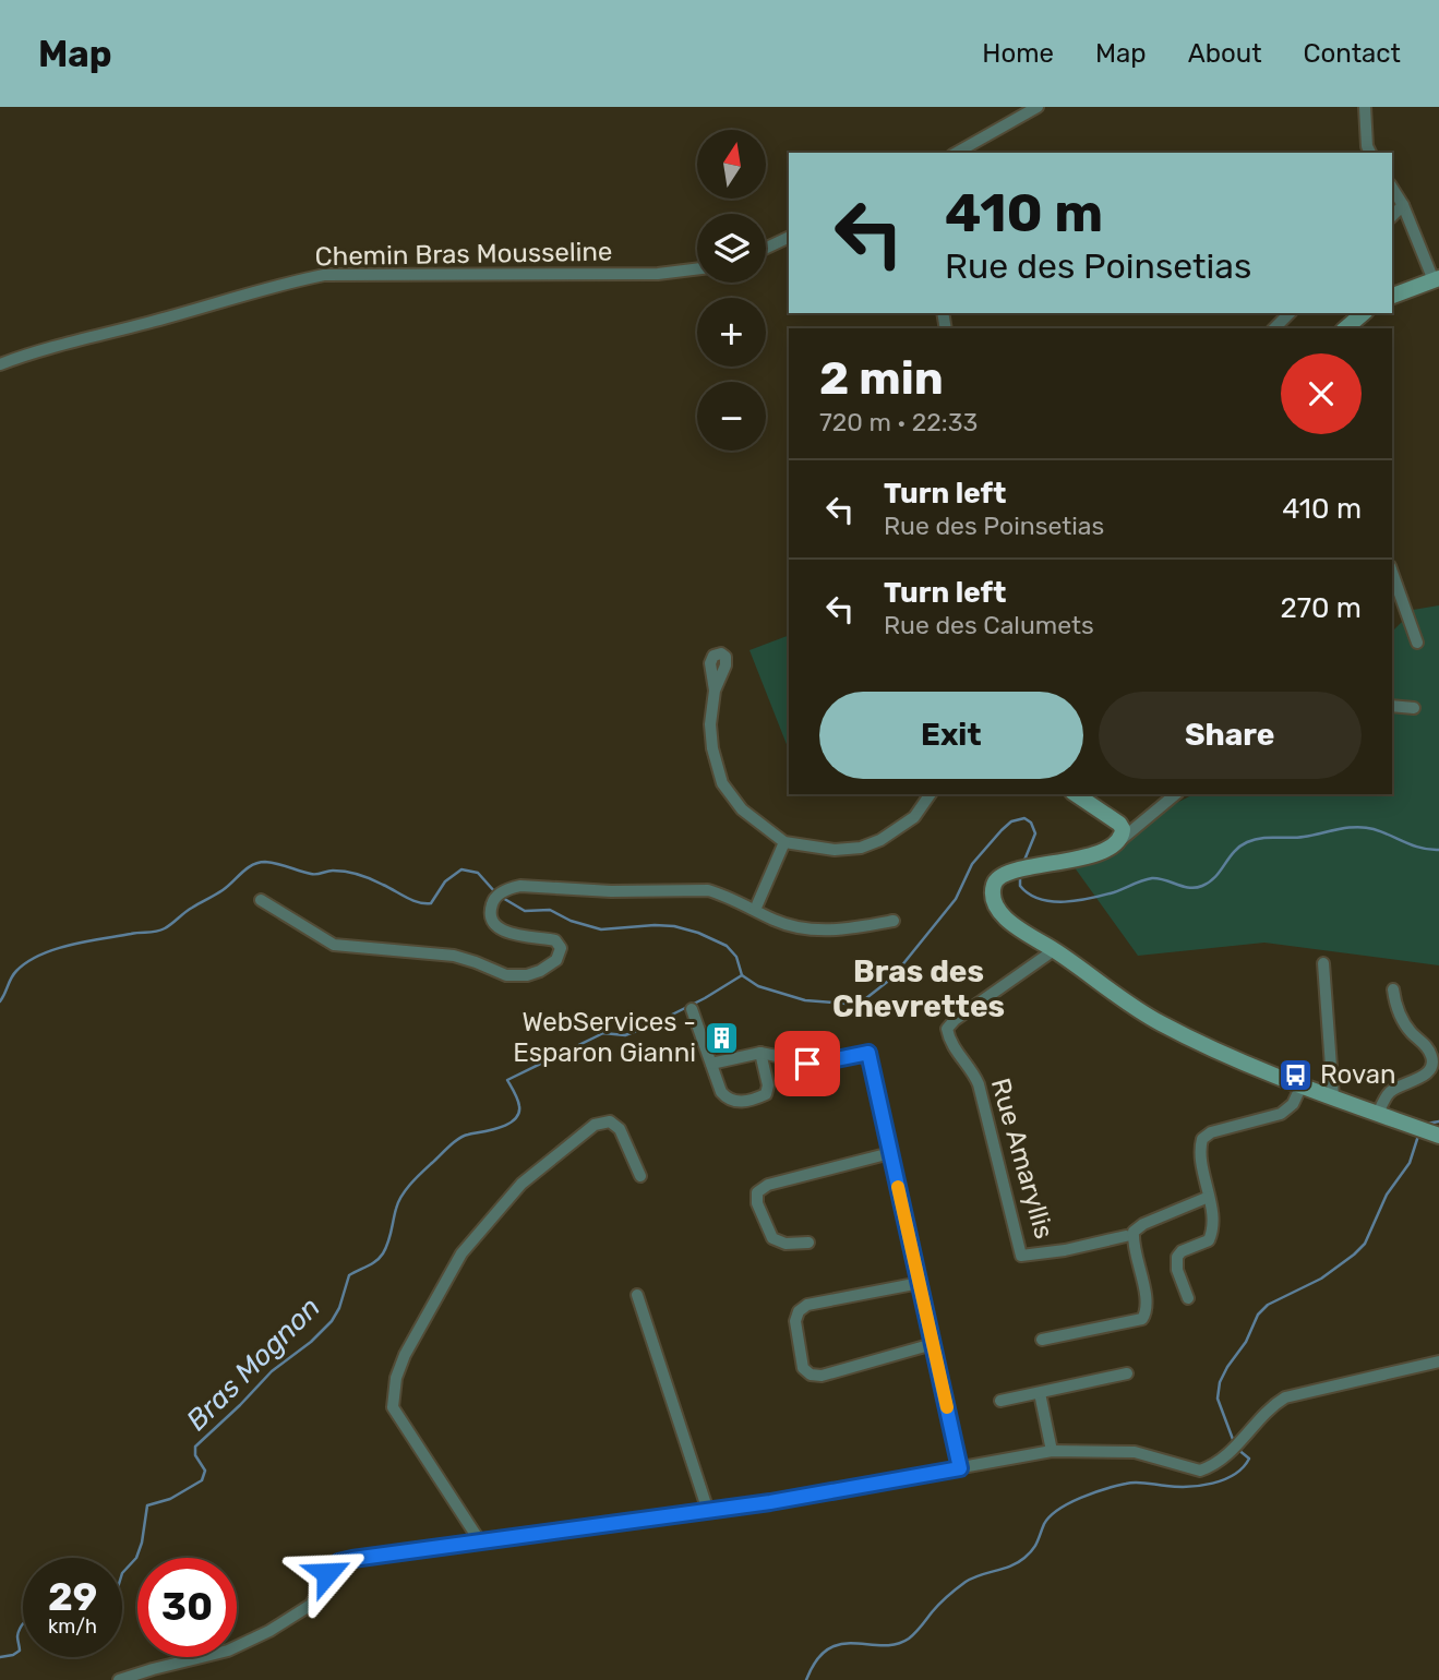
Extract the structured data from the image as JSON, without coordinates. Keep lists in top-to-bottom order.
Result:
{
  "streets": {
    "street": ["Chemin Bras Mousseline", "Rue Amaryllis"]
  },
  "districts": ["Bras des Chevrettes"],
  "water": ["Bras Mognon"],
  "places": {
    "building": ["WebServices - Esparon Gianni"],
    "bus stop": ["Rovan"]
  },
  "north": "top",
  "page": {
    "header": "Map",
    "nav": [
      "Home",
      "Map",
      "About",
      "Contact"
    ],
    "map_buttons": ["+", "−"],
    "turn": ["410 m", "Rue des Poinsetias"],
    "heading": ["2 min", "720 m · 22:33"],
    "list": [
      {
        "name": "Turn left",
        "note": "Rue des Poinsetias",
        "value": "410 m"
      },
      {
        "name": "Turn left",
        "note": "Rue des Calumets",
        "value": "270 m"
      }
    ],
    "buttons": ["Exit", "Share"],
    "speed": "29 km/h",
    "limit": "30"
  }
}
